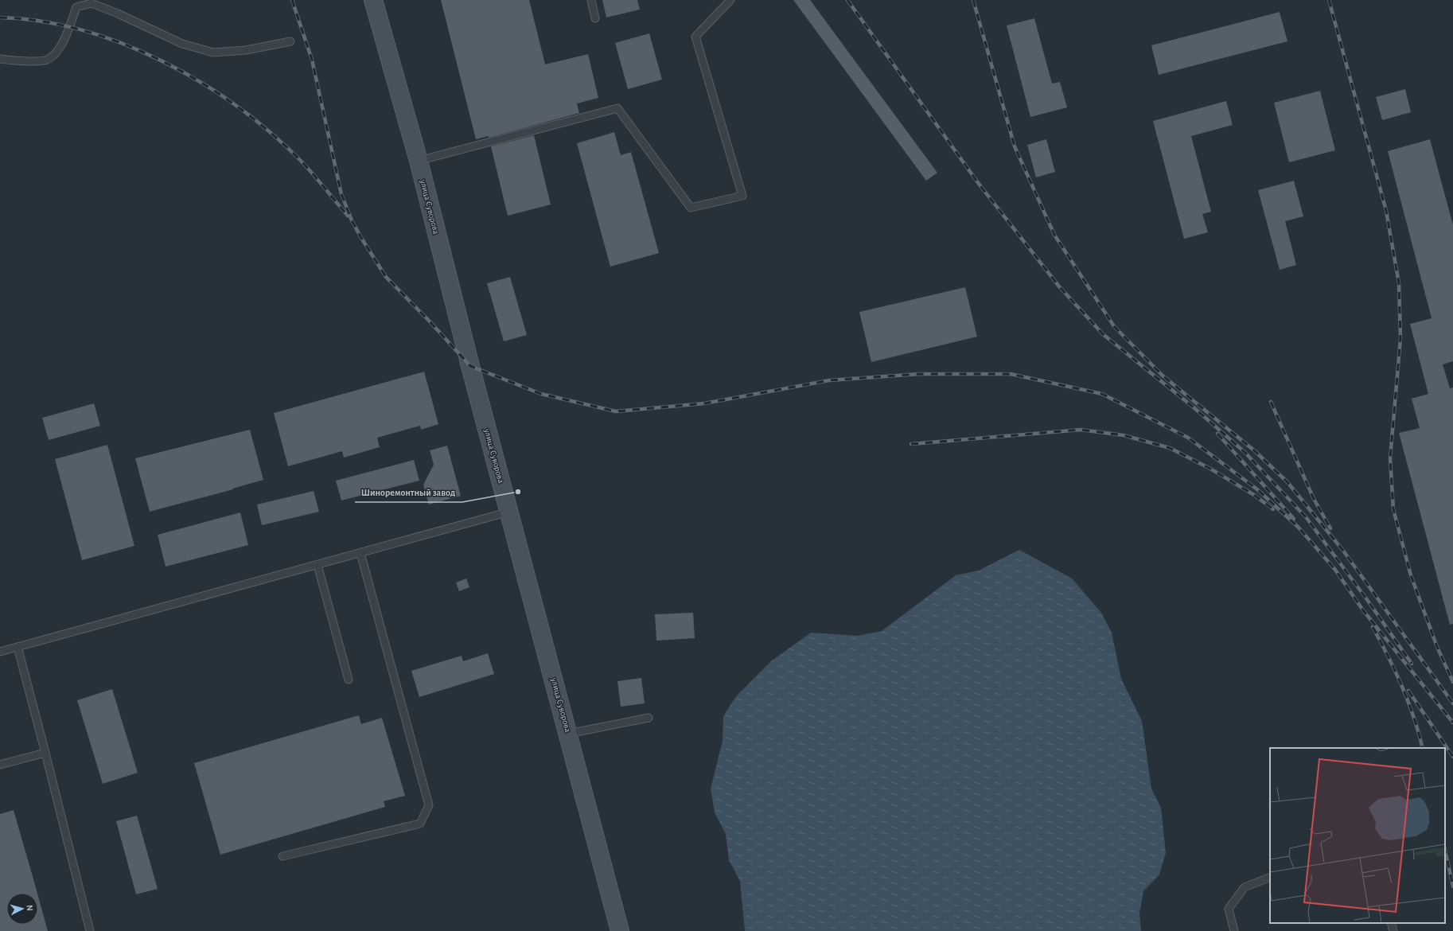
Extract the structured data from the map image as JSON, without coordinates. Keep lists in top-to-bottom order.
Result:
{
  "streets": {
    "main road": ["улица Суворова"]
  },
  "places": ["Шиноремонтный завод"],
  "north": "right"
}
